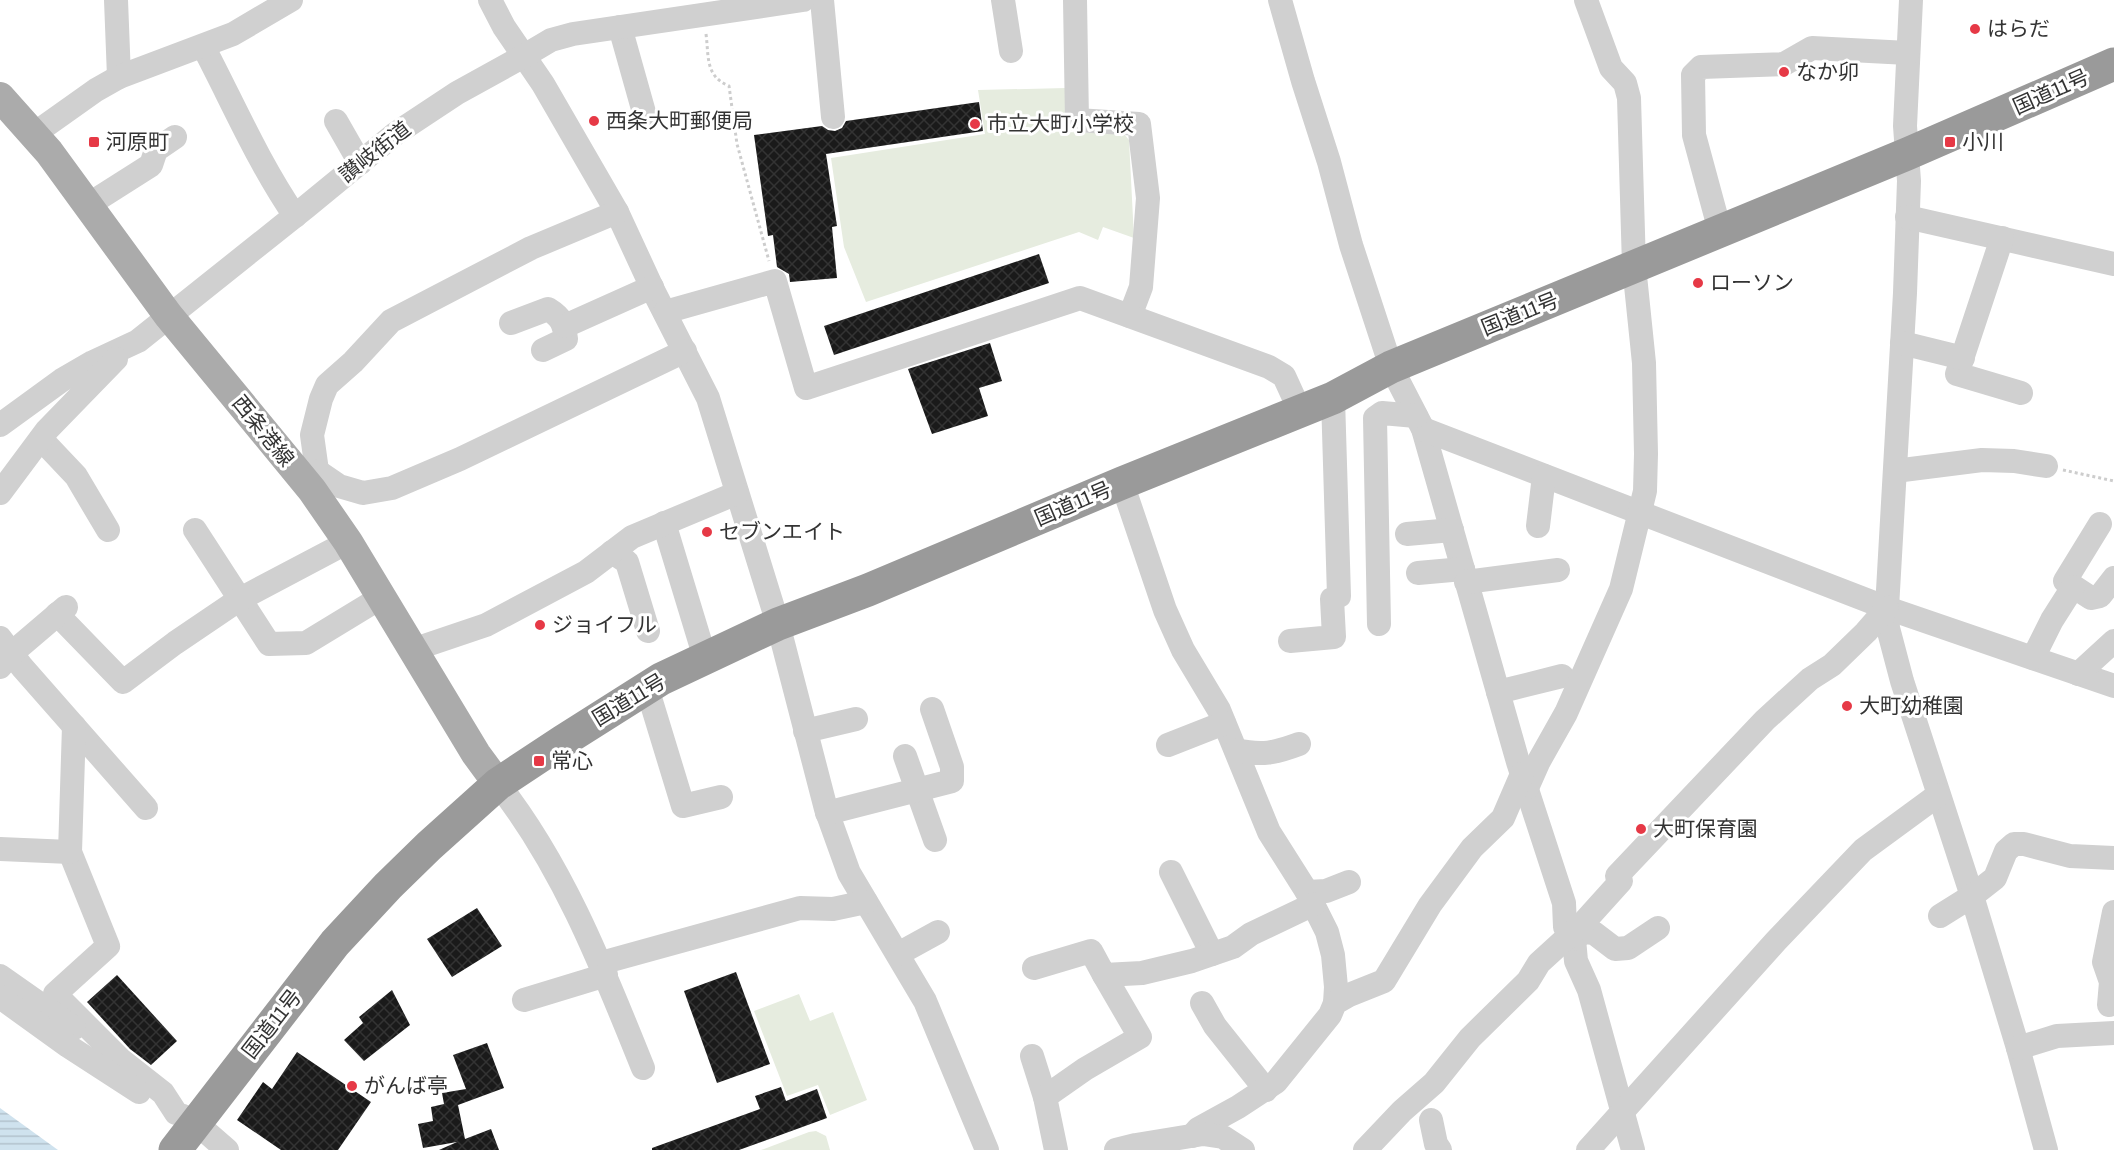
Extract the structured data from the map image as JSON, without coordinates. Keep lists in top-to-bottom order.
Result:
{
  "streets": {
    "highway": ["国道11号"],
    "main road": ["西条港線"],
    "street": ["讃岐街道"]
  },
  "crossings": [
    ["国道11号", "西条港線"],
    ["讃岐街道", "西条港線"]
  ],
  "places": {
    "other": [
      "はらだ",
      "なか卯",
      "西条大町郵便局",
      "市立大町小学校",
      "ローソン",
      "セブンエイト",
      "ジョイフル",
      "大町幼稚園",
      "大町保育園",
      "がんば亭"
    ],
    "transit": ["河原町", "小川", "常心"]
  }
}
